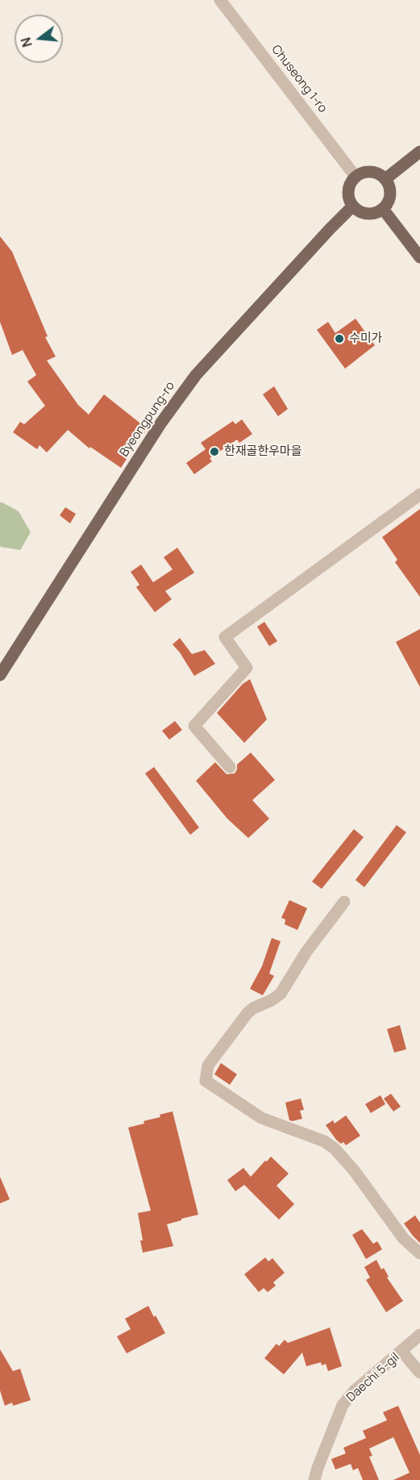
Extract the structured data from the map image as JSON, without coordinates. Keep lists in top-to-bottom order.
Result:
{
  "streets": {
    "main road": ["Byeongpung-ro"],
    "street": ["Chuseong 1-ro", "Daechi 5-gil"]
  },
  "crossings": [
    ["Chuseong 1-ro", "Byeongpung-ro"]
  ],
  "places": ["수미가", "한재골한우마을"],
  "north": "left"
}
